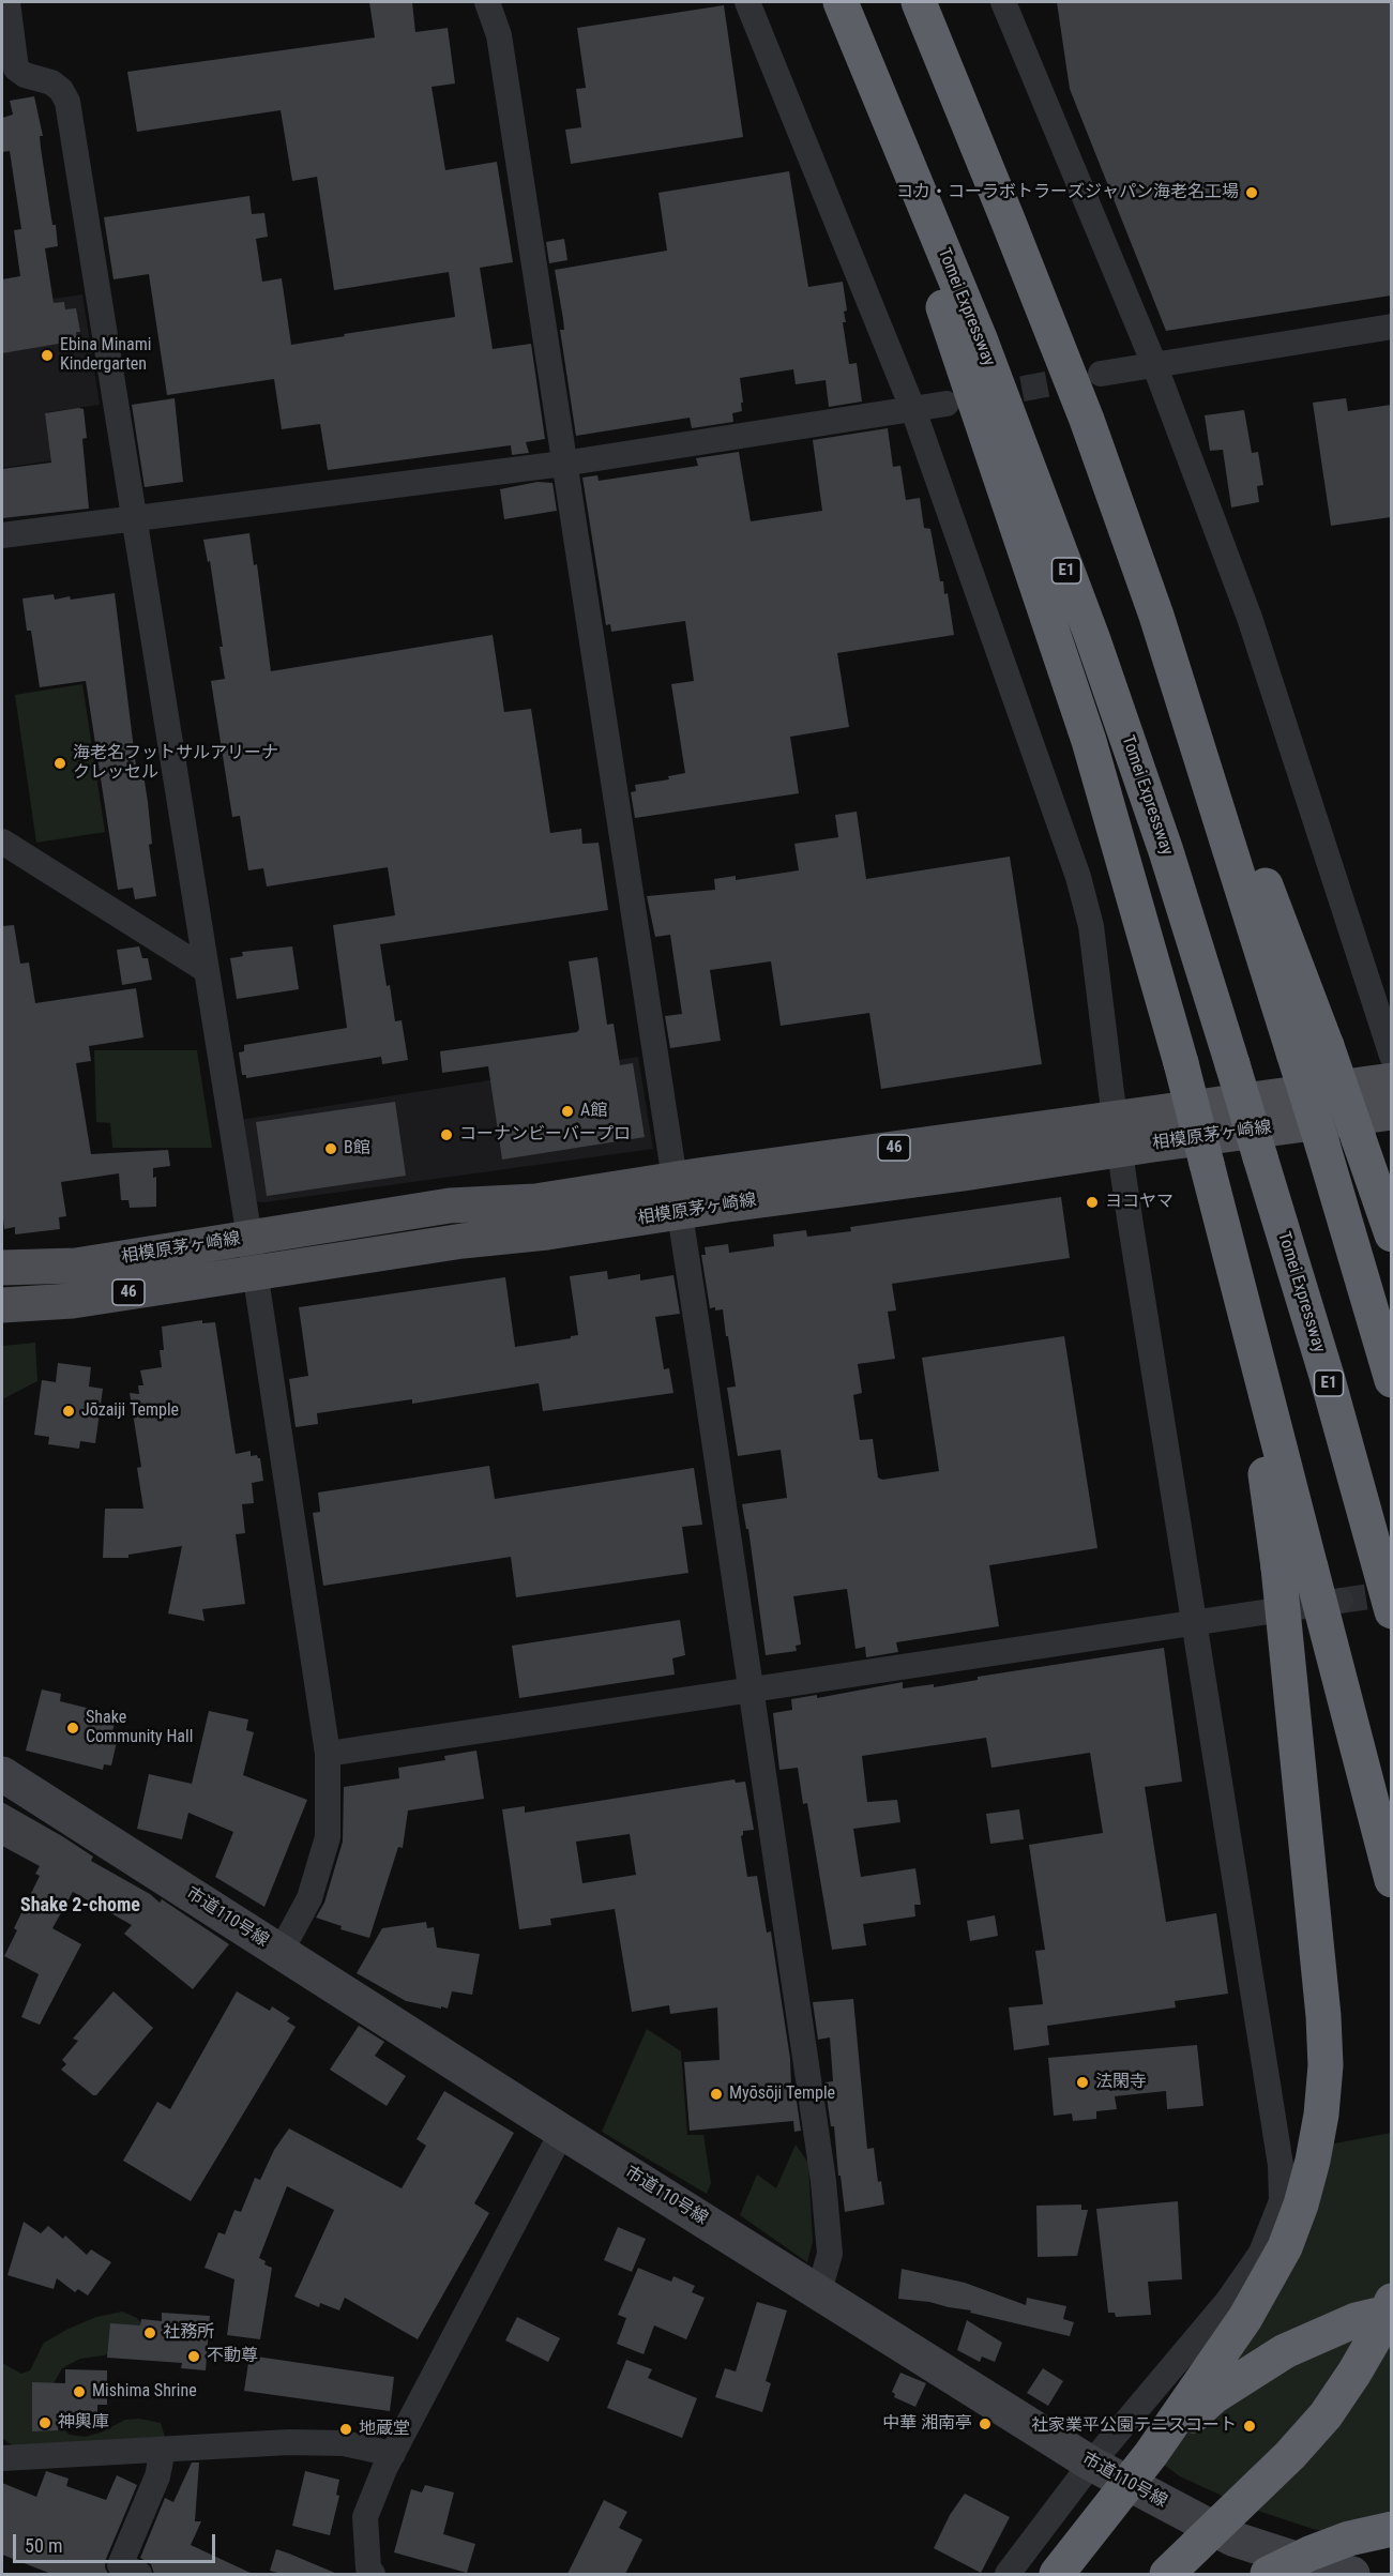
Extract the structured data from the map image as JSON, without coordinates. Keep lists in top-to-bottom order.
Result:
{
  "streets": {
    "highway": ["Tomei Expressway", "E1"],
    "main road": ["相模原茅ヶ崎線", "46"],
    "street": ["市道110号線"]
  },
  "districts": ["Shake 2-chome"],
  "places": [
    "コカ・コーラボトラーズジャパン海老名工場",
    "Ebina Minami Kindergarten",
    "海老名フットサルアリーナ クレッセル",
    "A館",
    "コーナンビーバープロ",
    "B館",
    "ヨコヤマ",
    "Jōzaiji Temple",
    "Shake Community Hall",
    "法閑寺",
    "Myōsōji Temple",
    "社務所",
    "不動尊",
    "Mishima Shrine",
    "神輿庫",
    "中華 湘南亭",
    "社家業平公園テニスコート",
    "地蔵堂"
  ],
  "scale_bar": "50 m"
}
